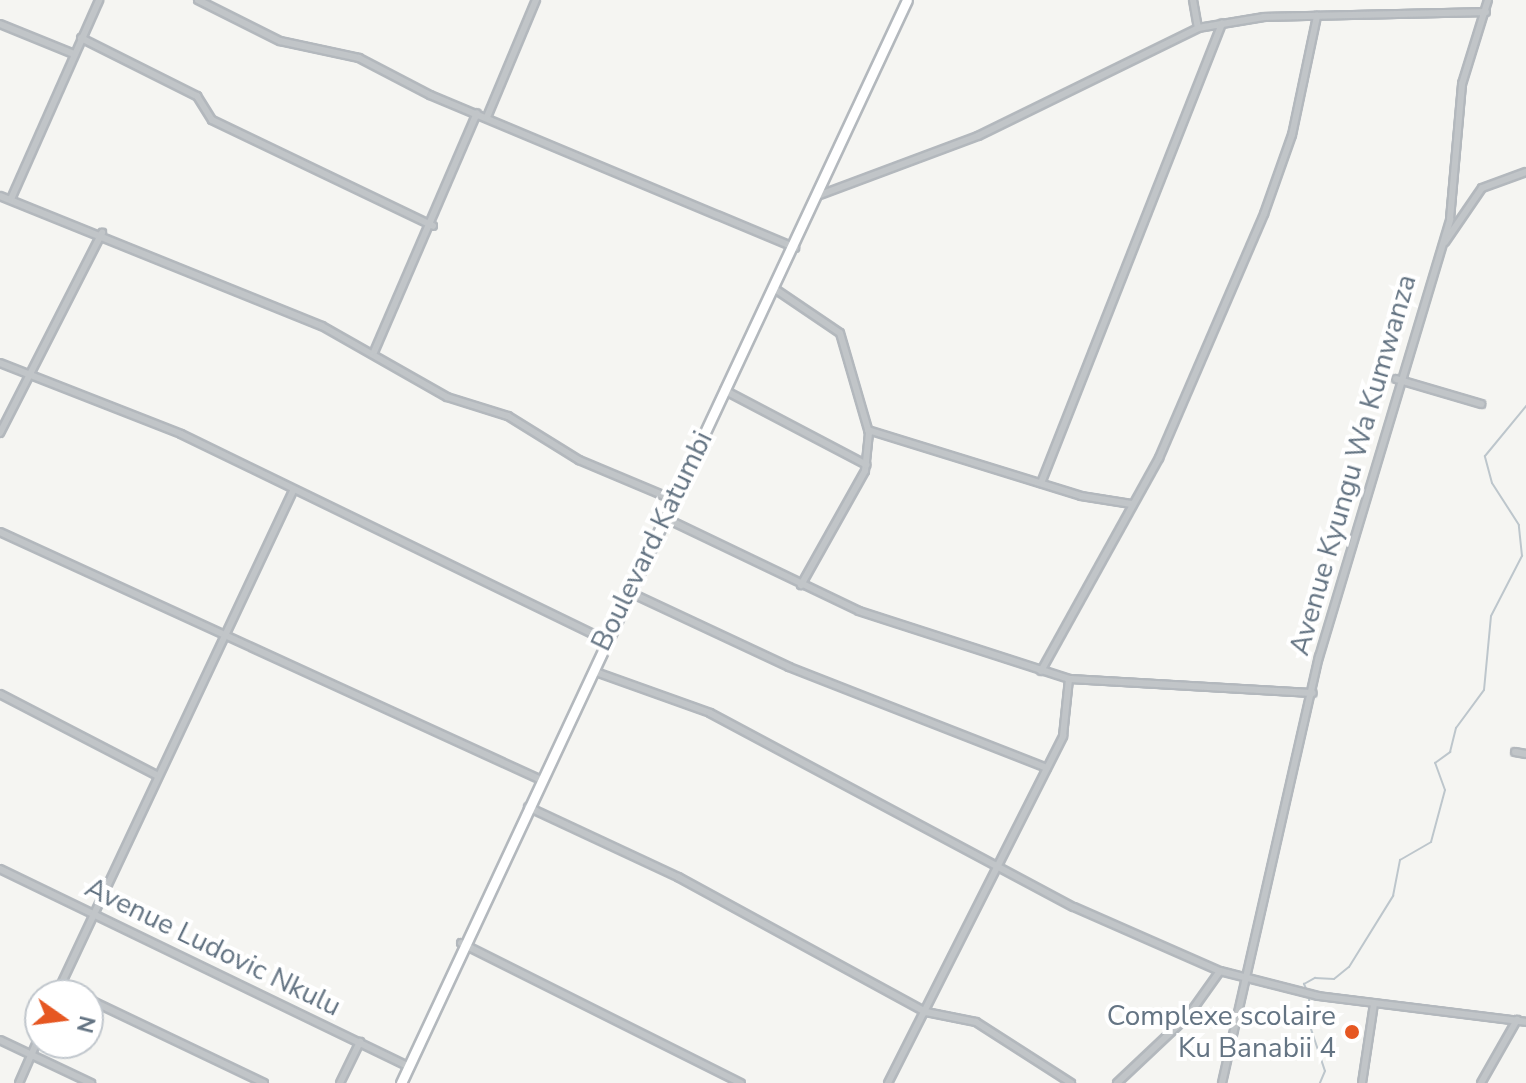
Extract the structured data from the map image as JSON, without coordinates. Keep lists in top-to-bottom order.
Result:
{
  "streets": {
    "street": ["Avenue Kyungu Wa Kumwanza", "Boulevard Katumbi", "Avenue Ludovic Nkulu"]
  },
  "crossings": [
    ["Boulevard Katumbi", "Avenue Ludovic Nkulu"]
  ],
  "places": ["Complexe scolaire Ku Banabii 4"],
  "north": "right"
}
